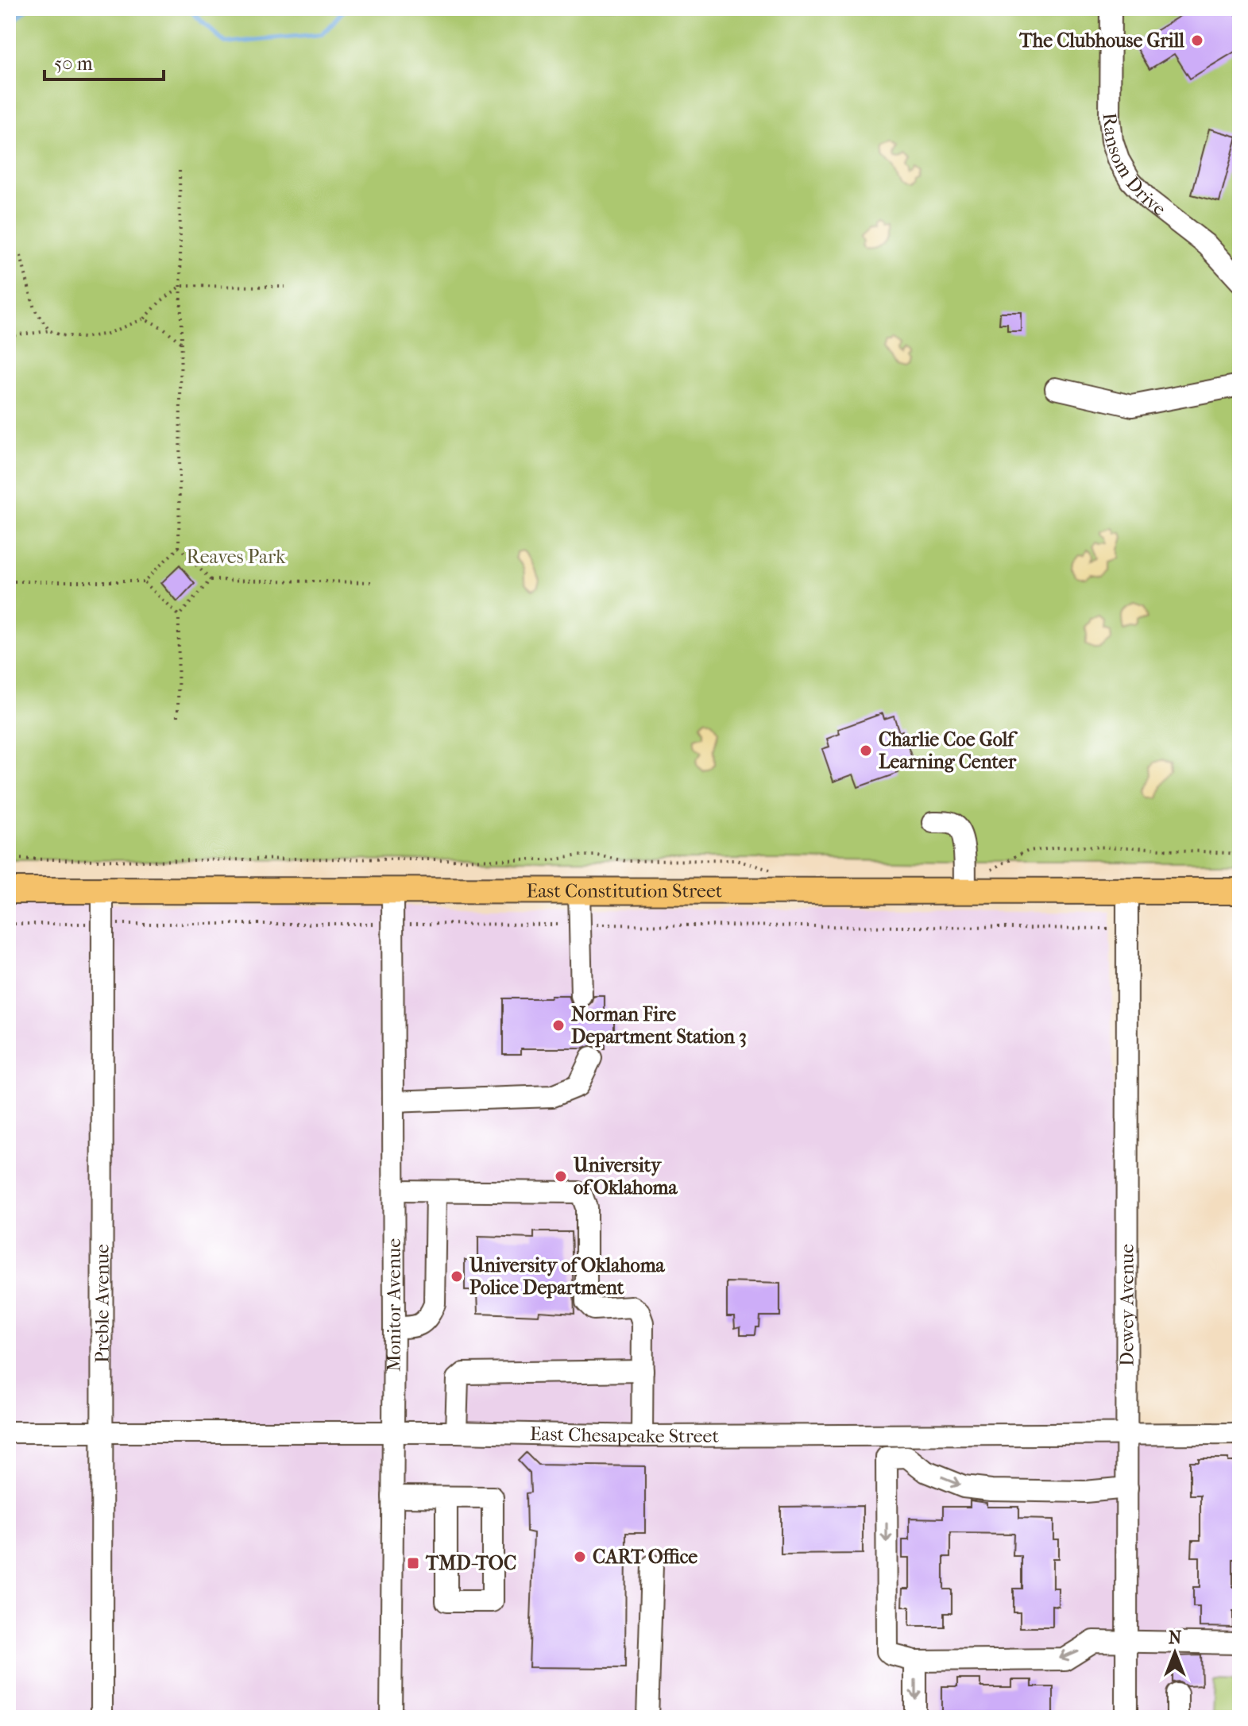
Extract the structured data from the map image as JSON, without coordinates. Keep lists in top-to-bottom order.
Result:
{
  "streets": {
    "main road": ["East Constitution Street"],
    "street": [
      "Ransom Drive",
      "Preble Avenue",
      "Monitor Avenue",
      "Dewey Avenue",
      "East Chesapeake Street"
    ]
  },
  "crossings": [
    ["East Constitution Street", "Preble Avenue"],
    ["East Constitution Street", "Monitor Avenue"],
    ["East Constitution Street", "Dewey Avenue"],
    ["Preble Avenue", "East Chesapeake Street"],
    ["Monitor Avenue", "East Chesapeake Street"],
    ["Dewey Avenue", "East Chesapeake Street"]
  ],
  "parks": ["Reaves Park"],
  "places": {
    "other": [
      "The Clubhouse Grill",
      "Charlie Coe Golf Learning Center",
      "Norman Fire Department Station 3",
      "University of Oklahoma",
      "University of Oklahoma Police Department",
      "CART Office"
    ],
    "transit": ["TMD-TOC"]
  },
  "scale_bar": "50 m",
  "north": "top"
}
